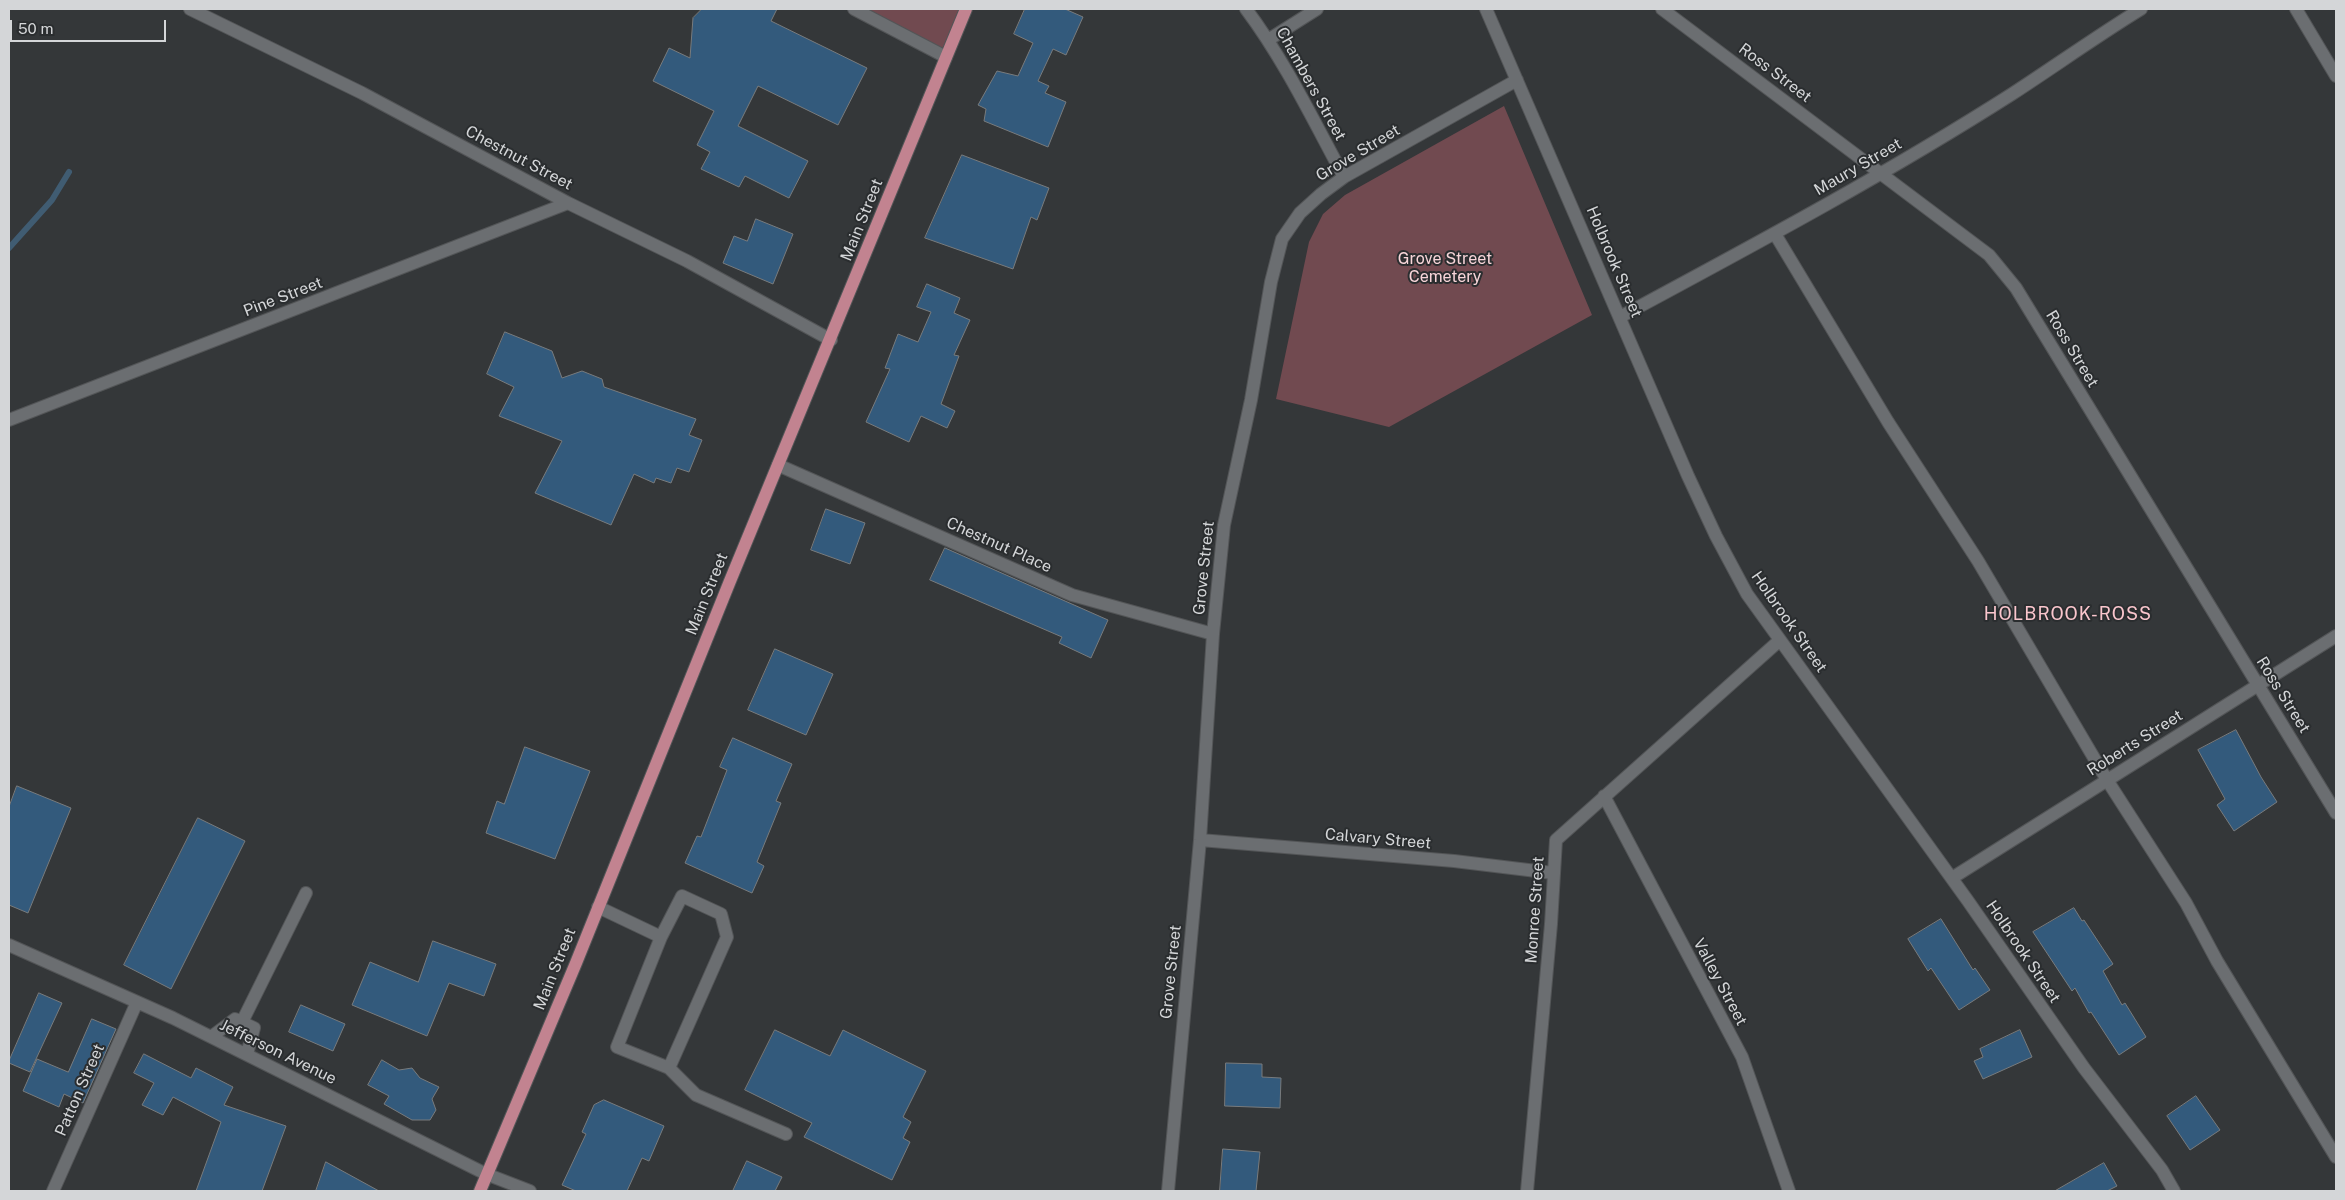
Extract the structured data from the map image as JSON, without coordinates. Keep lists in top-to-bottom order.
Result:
{
  "streets": {
    "main road": ["Main Street"],
    "street": [
      "Ross Street",
      "Chambers Street",
      "Grove Street",
      "Chestnut Street",
      "Maury Street",
      "Holbrook Street",
      "Pine Street",
      "Chestnut Place",
      "Roberts Street",
      "Calvary Street",
      "Monroe Street",
      "Valley Street",
      "Jefferson Avenue",
      "Patton Street"
    ]
  },
  "crossings": [
    ["Ross Street", "Maury Street"],
    ["Ross Street", "Roberts Street"],
    ["Chambers Street", "Grove Street"],
    ["Grove Street", "Holbrook Street"],
    ["Grove Street", "Chestnut Place"],
    ["Grove Street", "Calvary Street"],
    ["Chestnut Street", "Main Street"],
    ["Chestnut Street", "Pine Street"],
    ["Maury Street", "Holbrook Street"],
    ["Main Street", "Chestnut Place"],
    ["Main Street", "Jefferson Avenue"],
    ["Holbrook Street", "Roberts Street"],
    ["Holbrook Street", "Monroe Street"],
    ["Calvary Street", "Monroe Street"],
    ["Monroe Street", "Valley Street"],
    ["Jefferson Avenue", "Patton Street"]
  ],
  "districts": ["HOLBROOK-ROSS"],
  "parks": ["Grove Street Cemetery"],
  "scale_bar": "50 m"
}
